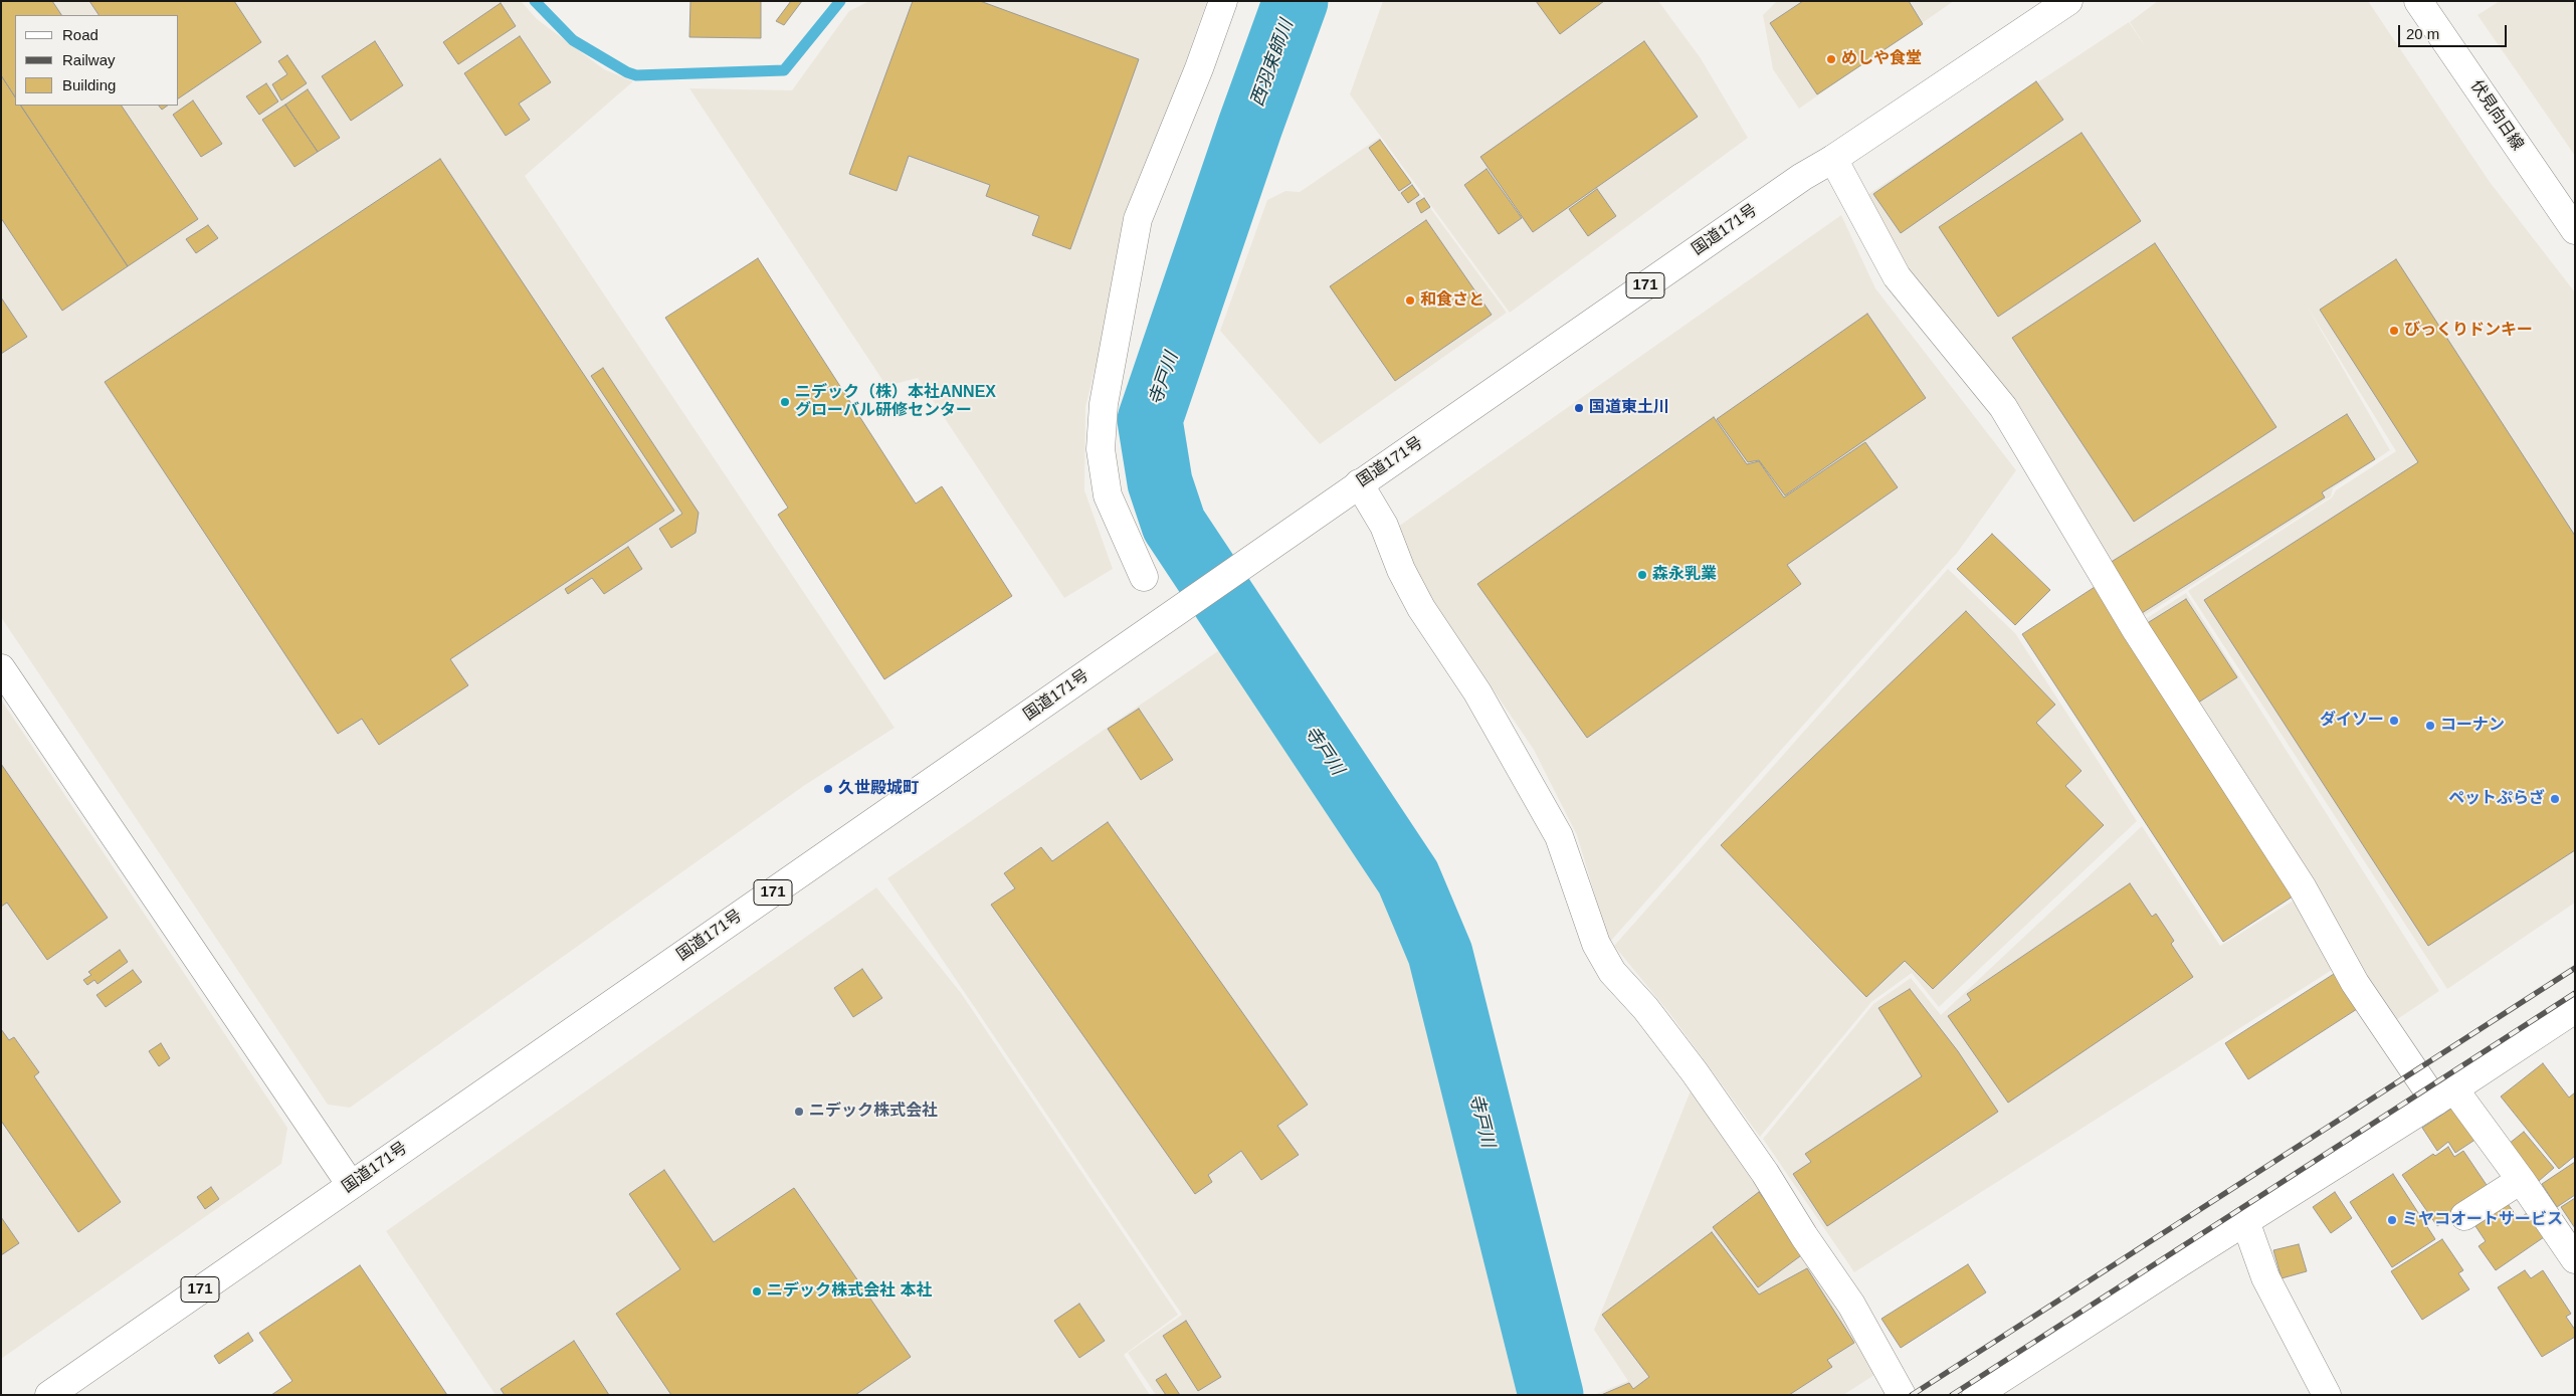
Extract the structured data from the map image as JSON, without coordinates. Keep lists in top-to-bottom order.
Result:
{
  "streets": {
    "main road": ["伏見向日線", "国道171号", "171"]
  },
  "water": ["西羽束師川", "寺戸川"],
  "places": [
    "めしや食堂",
    "和食さと",
    "びっくりドンキー",
    "ニデック（株）本社ANNEX グローバル研修センター",
    "国道東土川",
    "森永乳業",
    "ダイソー",
    "コーナン",
    "久世殿城町",
    "ペットぷらざ",
    "ニデック株式会社",
    "ミヤコオートサービス",
    "ニデック株式会社 本社"
  ],
  "legend": ["Road", "Railway", "Building"],
  "scale_bar": "20 m"
}
